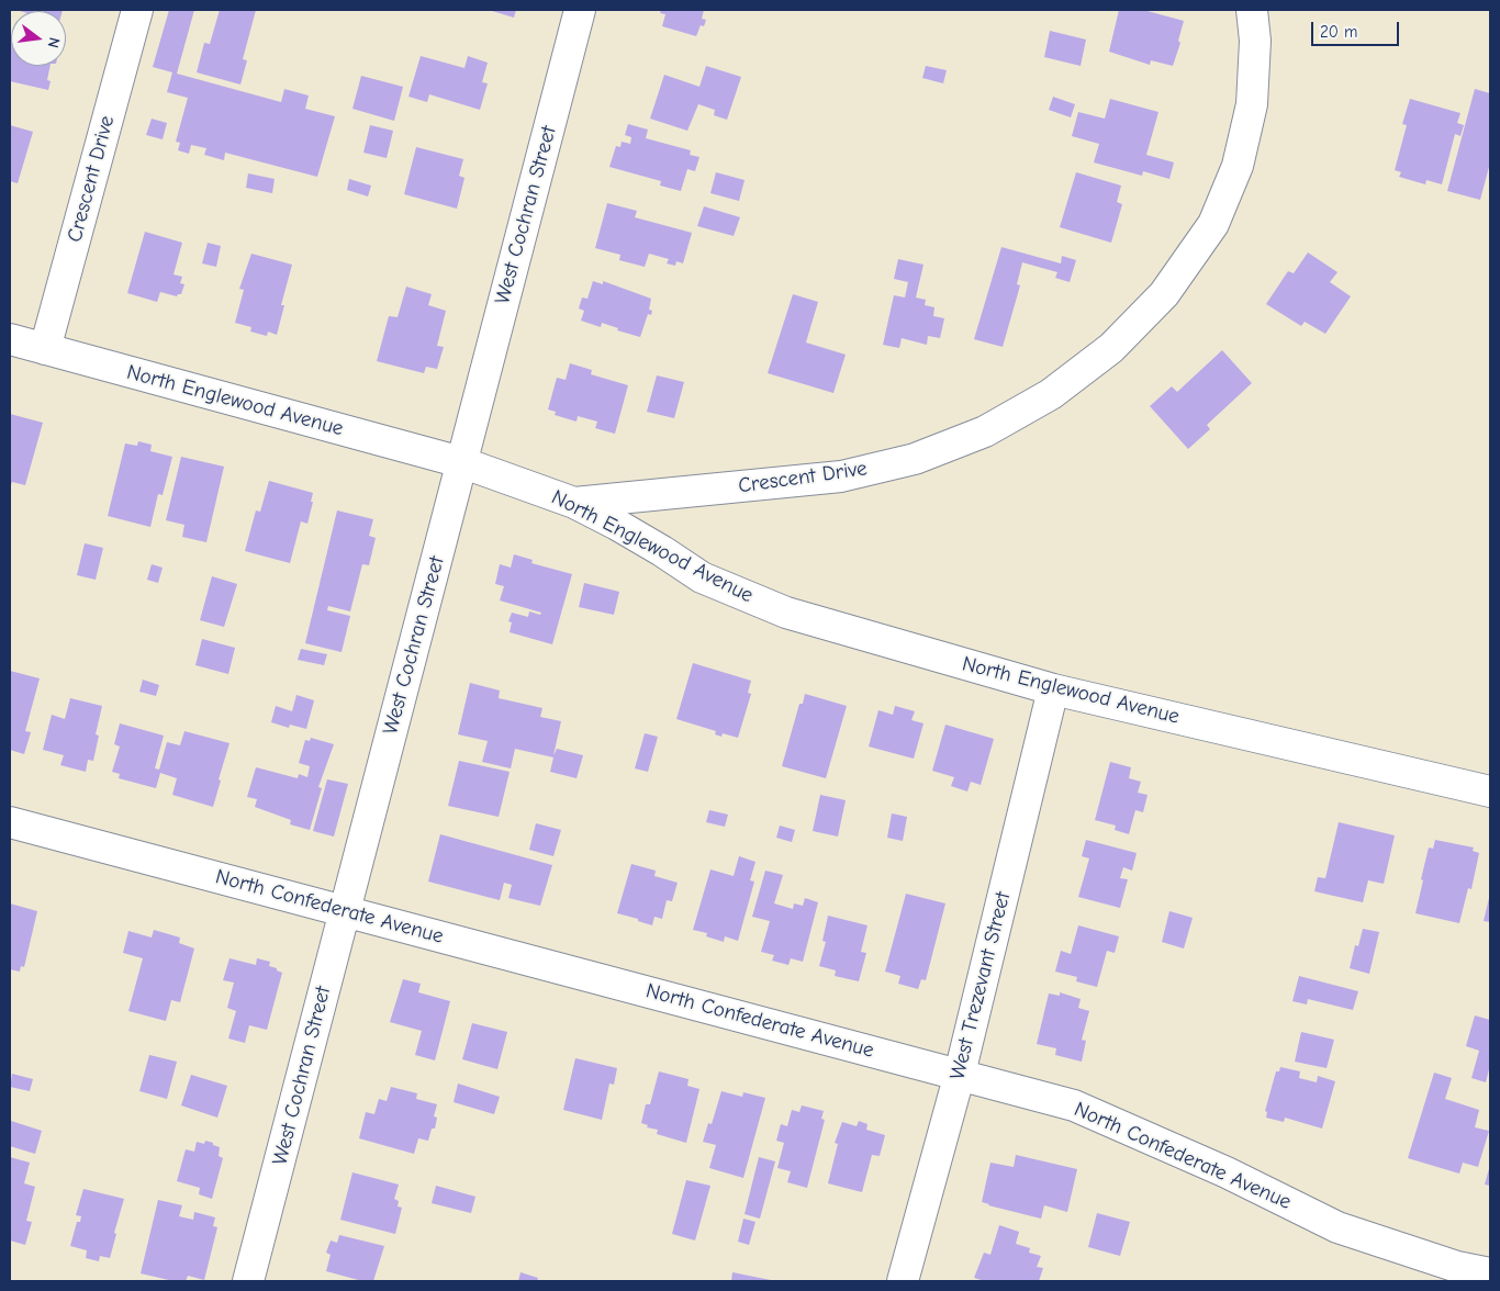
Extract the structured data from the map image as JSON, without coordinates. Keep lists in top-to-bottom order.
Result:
{
  "streets": {
    "street": [
      "Crescent Drive",
      "West Cochran Street",
      "North Englewood Avenue",
      "North Confederate Avenue",
      "West Trezevant Street"
    ]
  },
  "crossings": [
    ["Crescent Drive", "North Englewood Avenue"],
    ["West Cochran Street", "North Englewood Avenue"],
    ["West Cochran Street", "North Confederate Avenue"],
    ["North Englewood Avenue", "West Trezevant Street"],
    ["North Confederate Avenue", "West Trezevant Street"]
  ],
  "scale_bar": "20 m",
  "north": "right"
}
